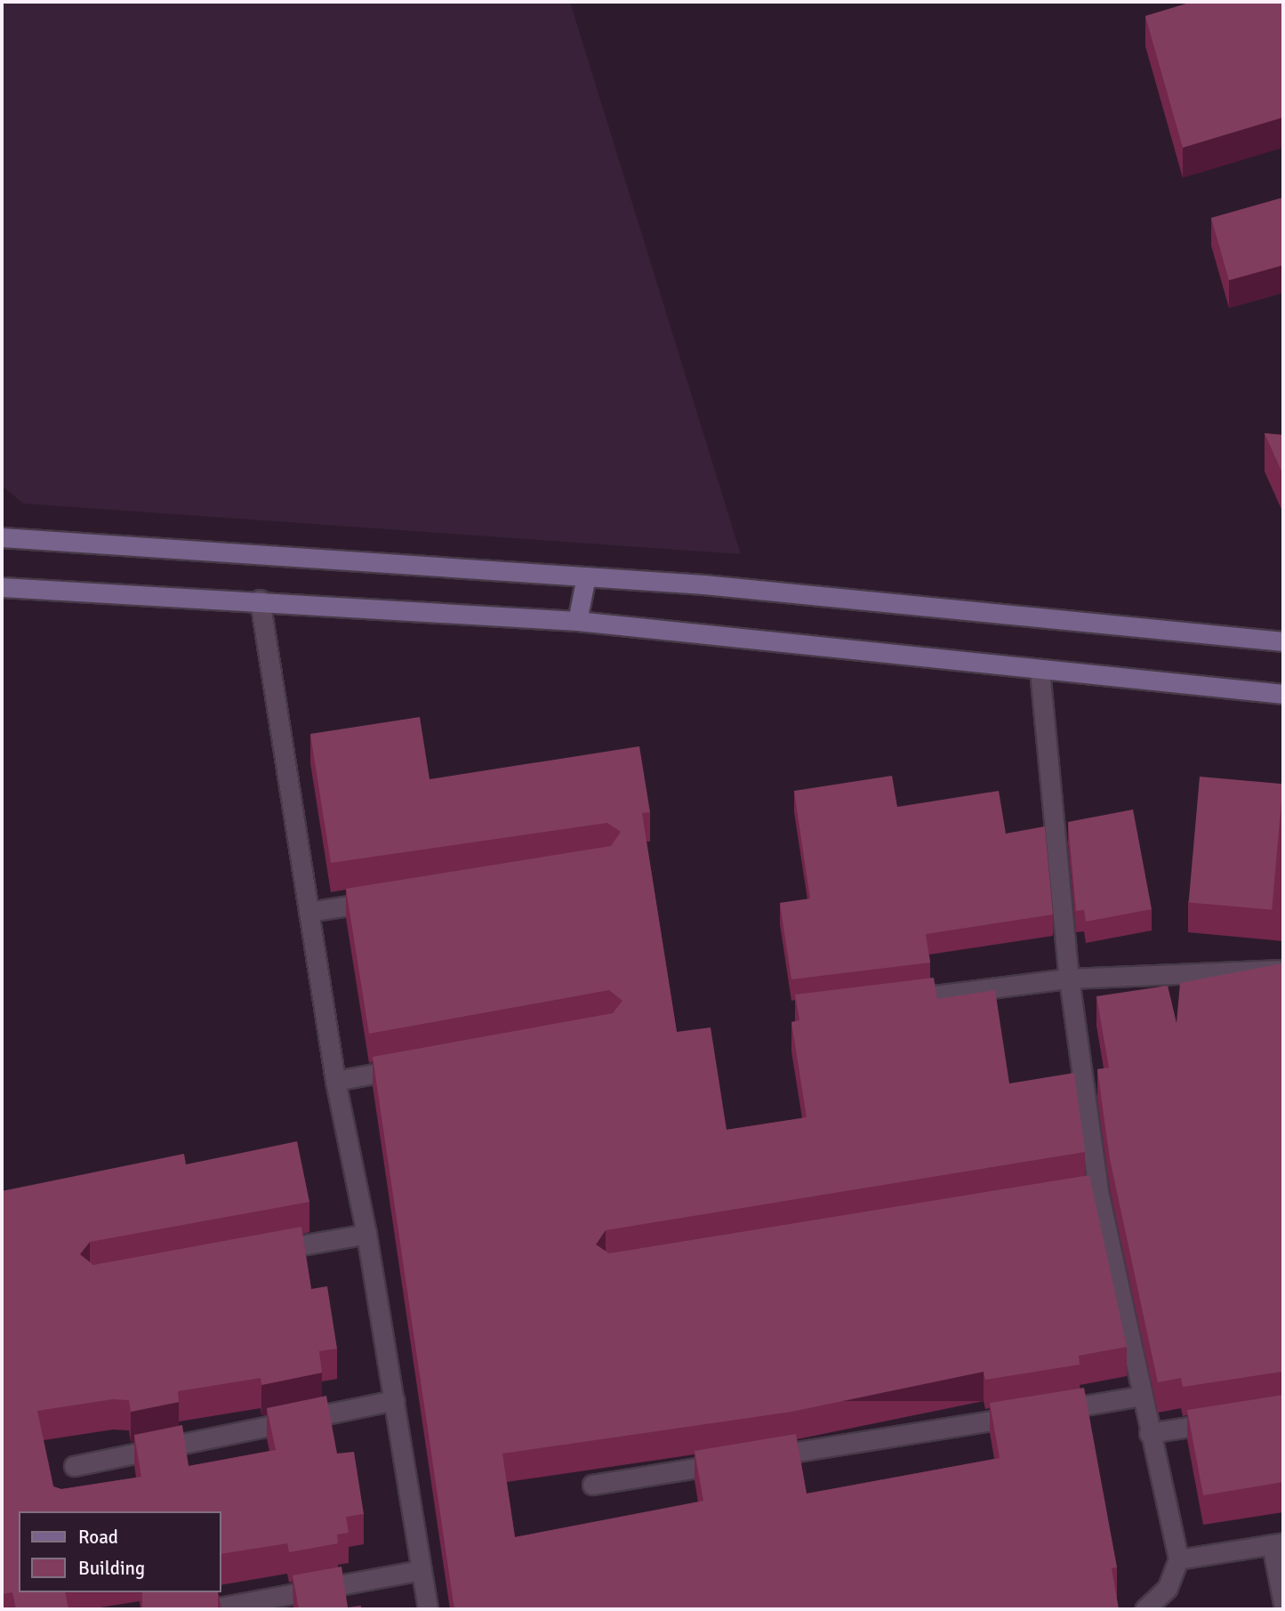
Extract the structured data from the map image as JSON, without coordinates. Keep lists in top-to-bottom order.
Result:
{
  "legend": ["Road", "Building"]
}
